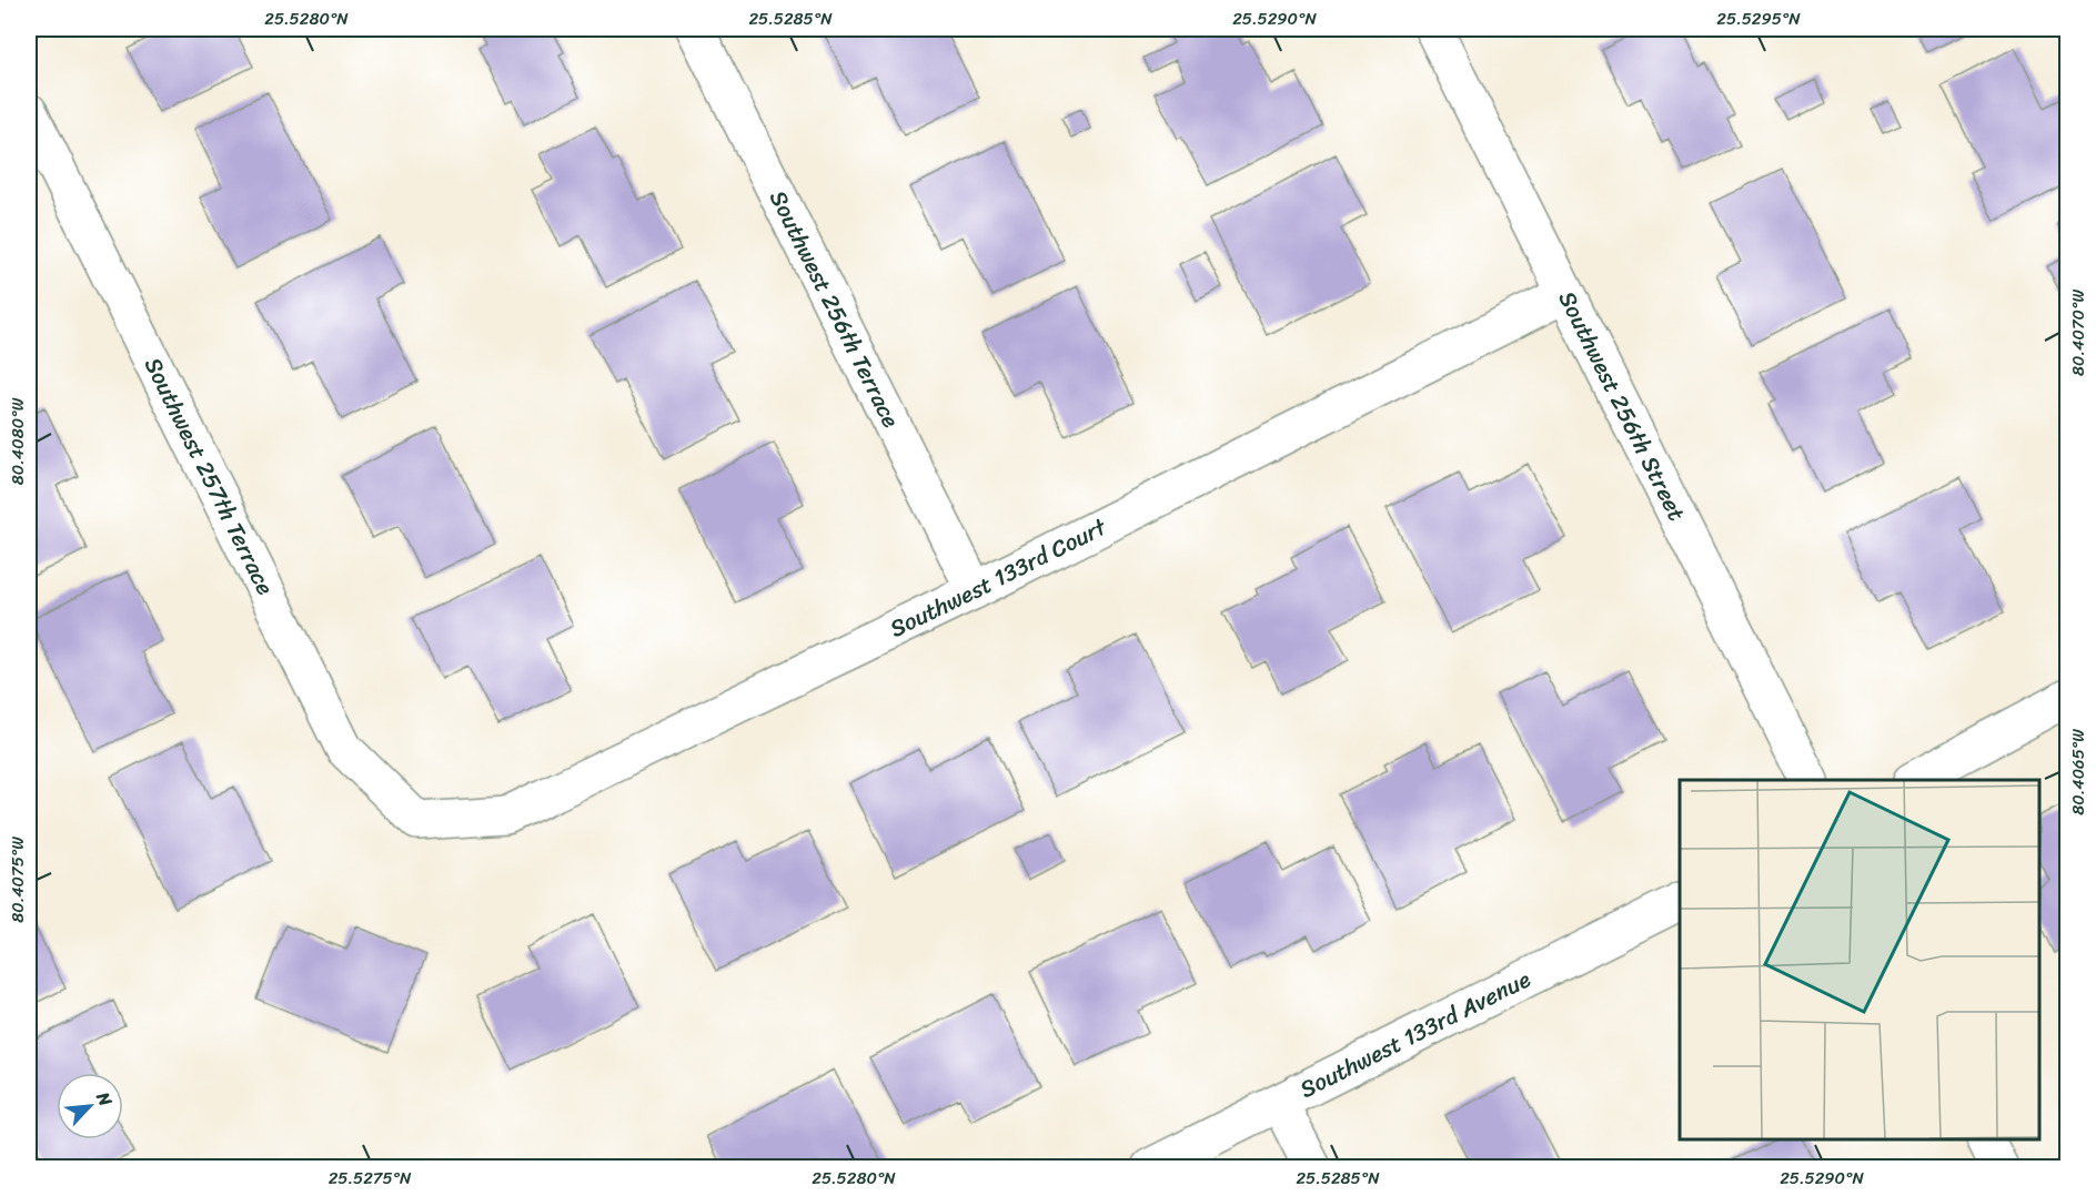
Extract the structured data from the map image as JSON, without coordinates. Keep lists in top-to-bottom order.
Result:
{
  "streets": {
    "street": [
      "Southwest 256th Terrace",
      "Southwest 256th Street",
      "Southwest 257th Terrace",
      "Southwest 133rd Court",
      "Southwest 133rd Avenue"
    ]
  },
  "crossings": [
    ["Southwest 256th Terrace", "Southwest 133rd Court"],
    ["Southwest 256th Street", "Southwest 133rd Court"],
    ["Southwest 257th Terrace", "Southwest 133rd Court"]
  ],
  "north": "top right",
  "coordinates": [
    "25.5280°N",
    "25.5285°N",
    "25.5290°N",
    "25.5295°N",
    "80.4070°W",
    "80.4080°W",
    "80.4065°W",
    "80.4075°W",
    "25.5275°N"
  ]
}
